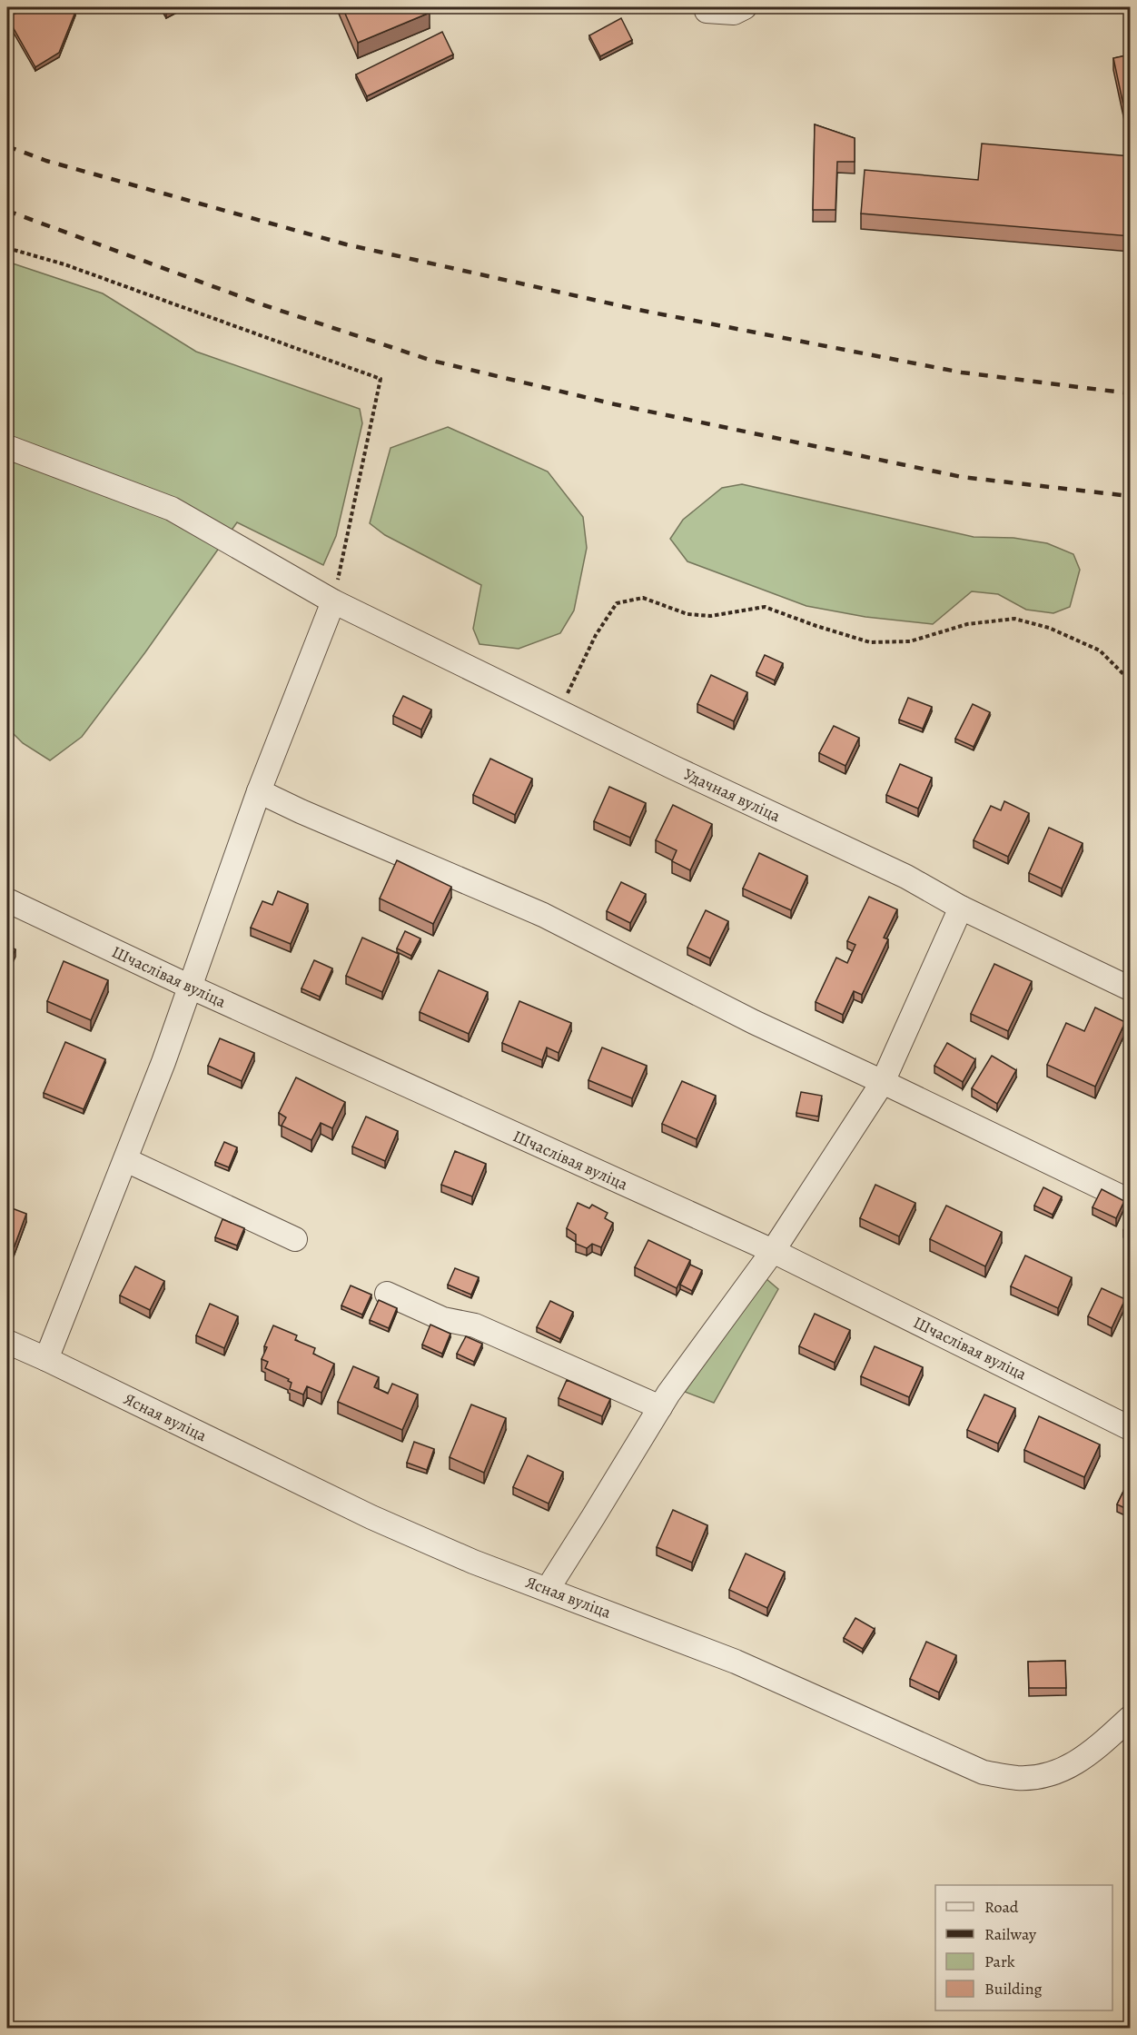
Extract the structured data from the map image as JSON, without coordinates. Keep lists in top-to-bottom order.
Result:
{
  "streets": {
    "street": ["Удачная вуліца", "Шчаслівая вуліца", "Ясная вуліца"]
  },
  "legend": [
    "Road",
    "Railway",
    "Park",
    "Building"
  ]
}
